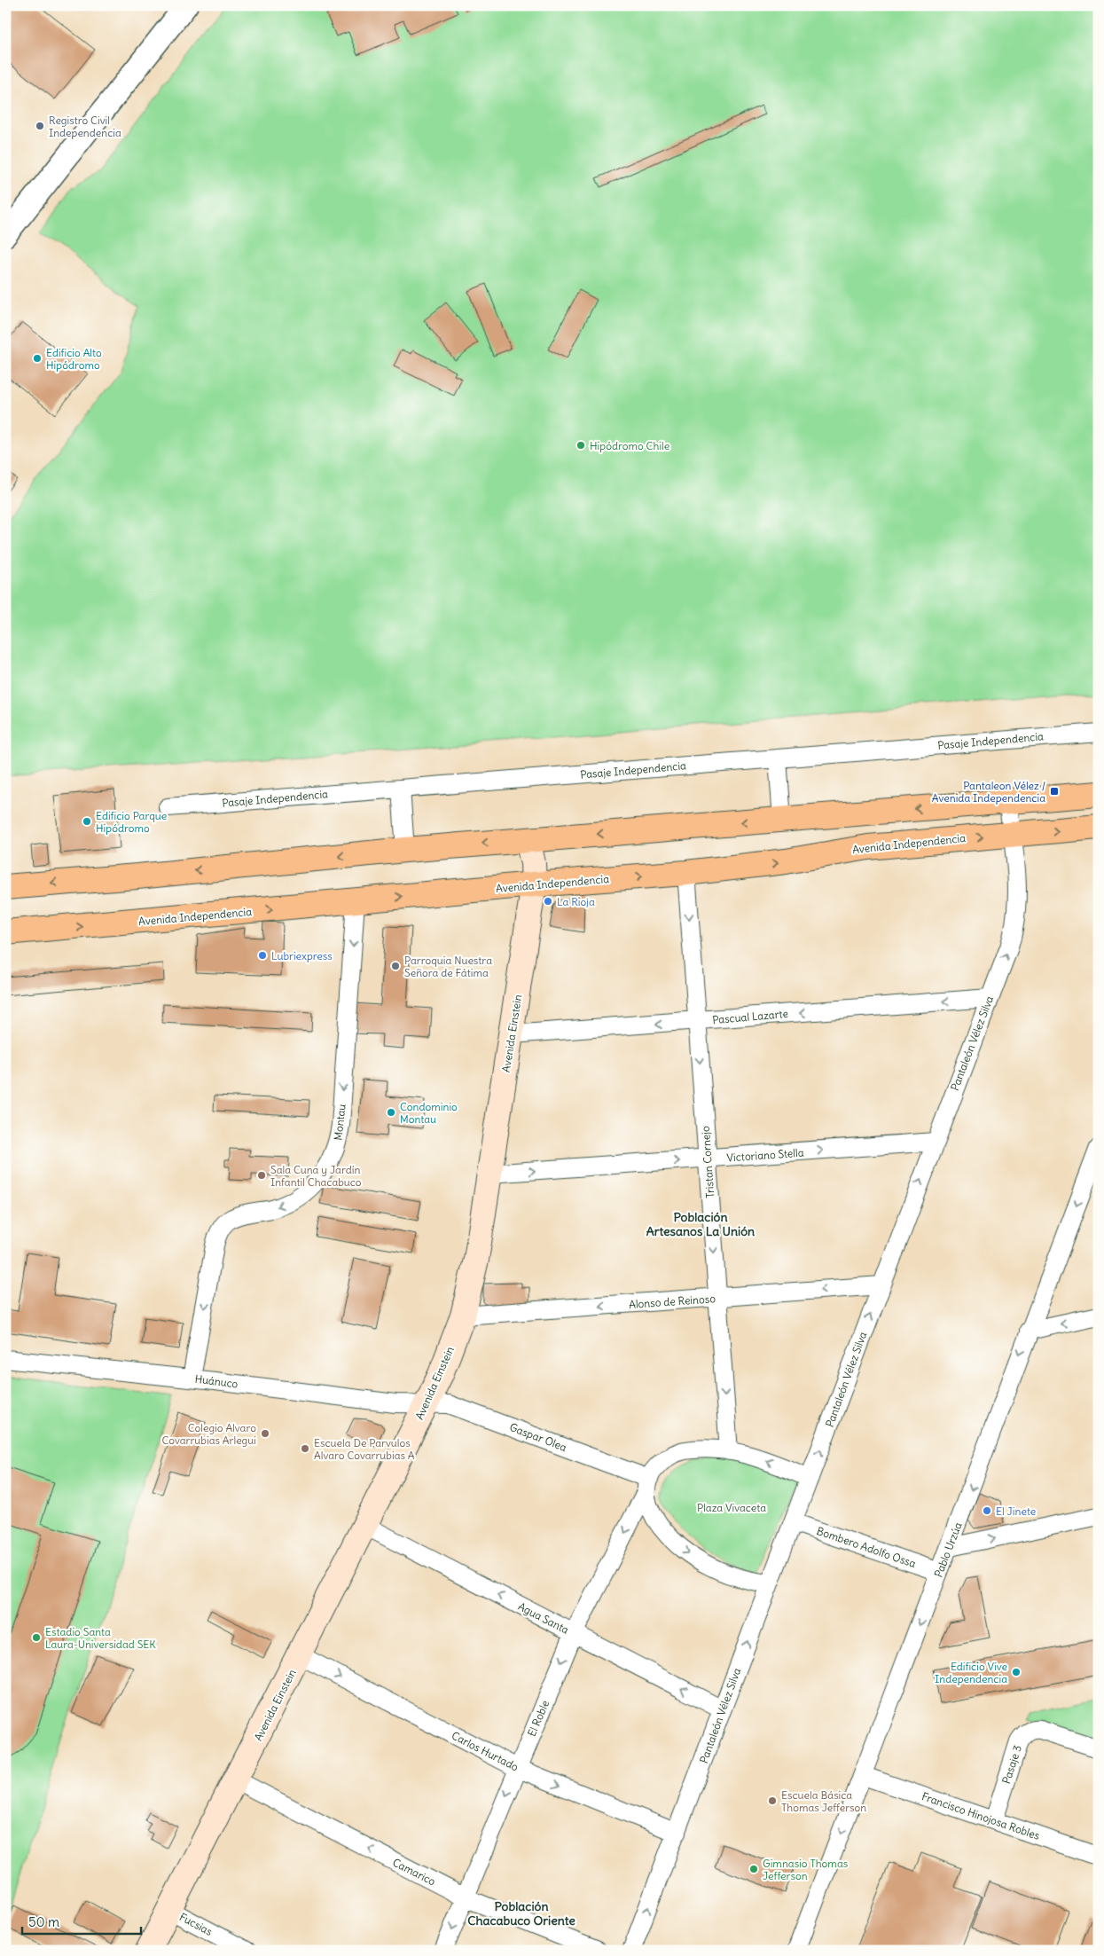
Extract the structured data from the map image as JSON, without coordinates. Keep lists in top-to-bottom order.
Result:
{
  "streets": {
    "main road": ["Avenida Independencia", "Avenida Einstein"],
    "street": [
      "Pasaje Independencia",
      "Pascual Lazarte",
      "Pantaleón Vélez Silva",
      "Montau",
      "Victoriano Stella",
      "Tristan Cornejo",
      "Alonso de Reinoso",
      "Huánuco",
      "Gaspar Olea",
      "Bombero Adolfo Ossa",
      "Pablo Urzúa",
      "Agua Santa",
      "El Roble",
      "Carlos Hurtado",
      "Pasaje 3",
      "Francisco Hinojosa Robles",
      "Camarico",
      "Fucsias"
    ]
  },
  "crossings": [
    ["Avenida Independencia", "Avenida Einstein"],
    ["Avenida Independencia", "Pantaleón Vélez Silva"],
    ["Avenida Independencia", "Montau"],
    ["Avenida Independencia", "Tristan Cornejo"],
    ["Pascual Lazarte", "Avenida Einstein"],
    ["Pascual Lazarte", "Pantaleón Vélez Silva"],
    ["Pascual Lazarte", "Tristan Cornejo"],
    ["Avenida Einstein", "Victoriano Stella"],
    ["Avenida Einstein", "Alonso de Reinoso"],
    ["Avenida Einstein", "Huánuco"],
    ["Avenida Einstein", "Gaspar Olea"],
    ["Avenida Einstein", "Agua Santa"],
    ["Avenida Einstein", "Carlos Hurtado"],
    ["Avenida Einstein", "Camarico"],
    ["Avenida Einstein", "Fucsias"],
    ["Pantaleón Vélez Silva", "Victoriano Stella"],
    ["Pantaleón Vélez Silva", "Tristan Cornejo"],
    ["Pantaleón Vélez Silva", "Alonso de Reinoso"],
    ["Pantaleón Vélez Silva", "Gaspar Olea"],
    ["Pantaleón Vélez Silva", "Bombero Adolfo Ossa"],
    ["Pantaleón Vélez Silva", "Agua Santa"],
    ["Pantaleón Vélez Silva", "El Roble"],
    ["Pantaleón Vélez Silva", "Carlos Hurtado"],
    ["Montau", "Huánuco"],
    ["Victoriano Stella", "Tristan Cornejo"],
    ["Tristan Cornejo", "Alonso de Reinoso"],
    ["Tristan Cornejo", "Gaspar Olea"],
    ["Tristan Cornejo", "Bombero Adolfo Ossa"],
    ["Tristan Cornejo", "El Roble"],
    ["Huánuco", "Gaspar Olea"],
    ["Gaspar Olea", "Bombero Adolfo Ossa"],
    ["Gaspar Olea", "El Roble"],
    ["Bombero Adolfo Ossa", "Pablo Urzúa"],
    ["Bombero Adolfo Ossa", "El Roble"],
    ["Pablo Urzúa", "Francisco Hinojosa Robles"],
    ["Agua Santa", "El Roble"],
    ["El Roble", "Carlos Hurtado"],
    ["El Roble", "Camarico"],
    ["Pasaje 3", "Francisco Hinojosa Robles"]
  ],
  "one_way": [
    "Pascual Lazarte",
    "Pantaleón Vélez Silva",
    "Montau",
    "Victoriano Stella",
    "Tristan Cornejo",
    "Alonso de Reinoso",
    "Pablo Urzúa",
    "Agua Santa",
    "El Roble",
    "Carlos Hurtado",
    "Camarico"
  ],
  "districts": ["Población Artesanos La Unión", "Población Chacabuco Oriente"],
  "parks": ["Plaza Vivaceta"],
  "places": {
    "other": [
      "Registro Civil Independencia",
      "Edificio Alto Hipódromo",
      "Hipódromo Chile",
      "Edificio Parque Hipódromo",
      "La Rioja",
      "Lubriexpress",
      "Parroquia Nuestra Señora de Fátima",
      "Condominio Montau",
      "Sala Cuna y Jardín Infantil Chacabuco",
      "Colegio Alvaro Covarrubias Arlegui",
      "Escuela De Parvulos Alvaro Covarrubias A",
      "El Jinete",
      "Estadio Santa Laura-Universidad SEK",
      "Edificio Vive Independencia",
      "Escuela Básica Thomas Jefferson",
      "Gimnasio Thomas Jefferson"
    ],
    "transit": ["Pantaleon Vélez / Avenida Independencia"]
  },
  "scale_bar": "50 m"
}
